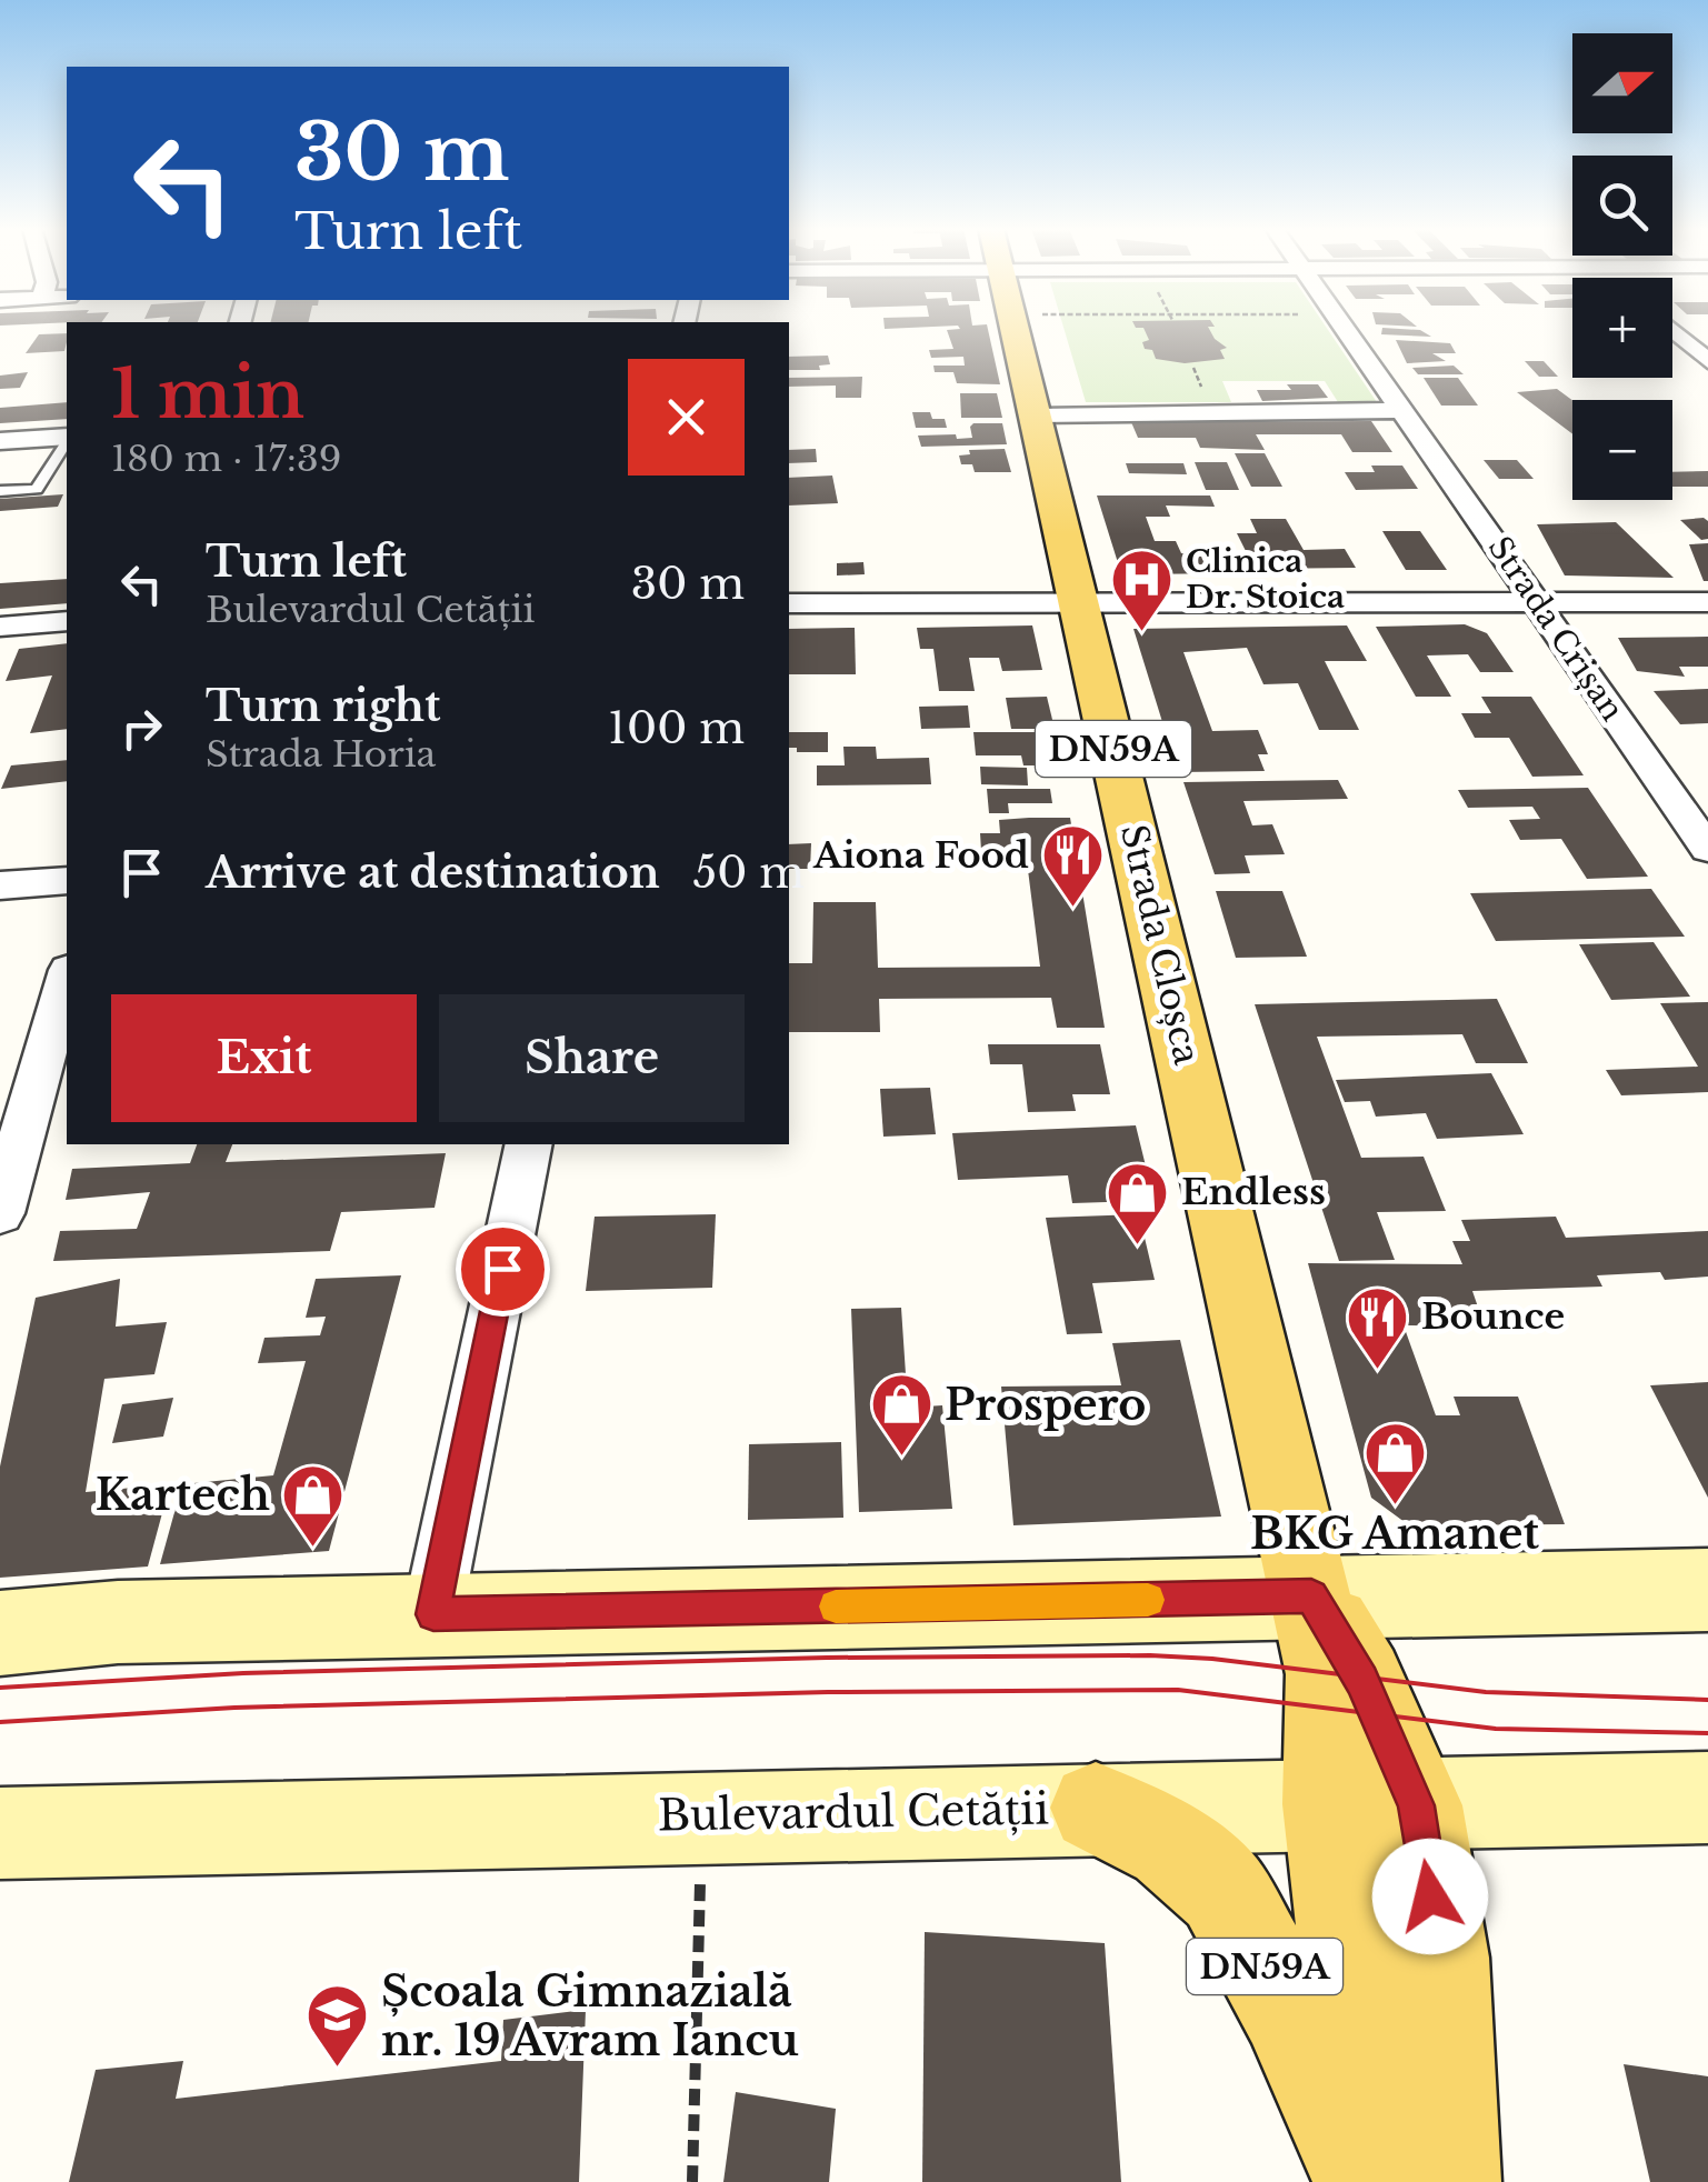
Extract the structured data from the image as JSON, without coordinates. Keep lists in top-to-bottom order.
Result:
{
  "streets": {
    "main road": ["DN59A", "Strada Cloșca", "Bulevardul Cetății"],
    "street": ["Strada Crișan"]
  },
  "crossings": [
    ["DN59A", "Strada Cloșca"],
    ["DN59A", "Bulevardul Cetății"]
  ],
  "places": {
    "hospital": ["Clinica Dr. Stoica"],
    "restaurant": ["Aiona Food", "Bounce"],
    "shop": [
      "Endless",
      "Prospero",
      "BKG Amanet",
      "Kartech"
    ],
    "school or university": ["Școala Gimnazială nr. 19 Avram Iancu"]
  },
  "north": "right",
  "page": {
    "map_buttons": ["+", "−"],
    "turn": ["30 m", "Turn left"],
    "heading": ["1 min", "180 m · 17:39"],
    "list": [
      {
        "name": "Turn left",
        "note": "Bulevardul Cetății",
        "value": "30 m"
      },
      {
        "name": "Turn right",
        "note": "Strada Horia",
        "value": "100 m"
      },
      {
        "name": "Arrive at destination",
        "value": "50 m"
      }
    ],
    "buttons": ["Exit", "Share"]
  }
}
